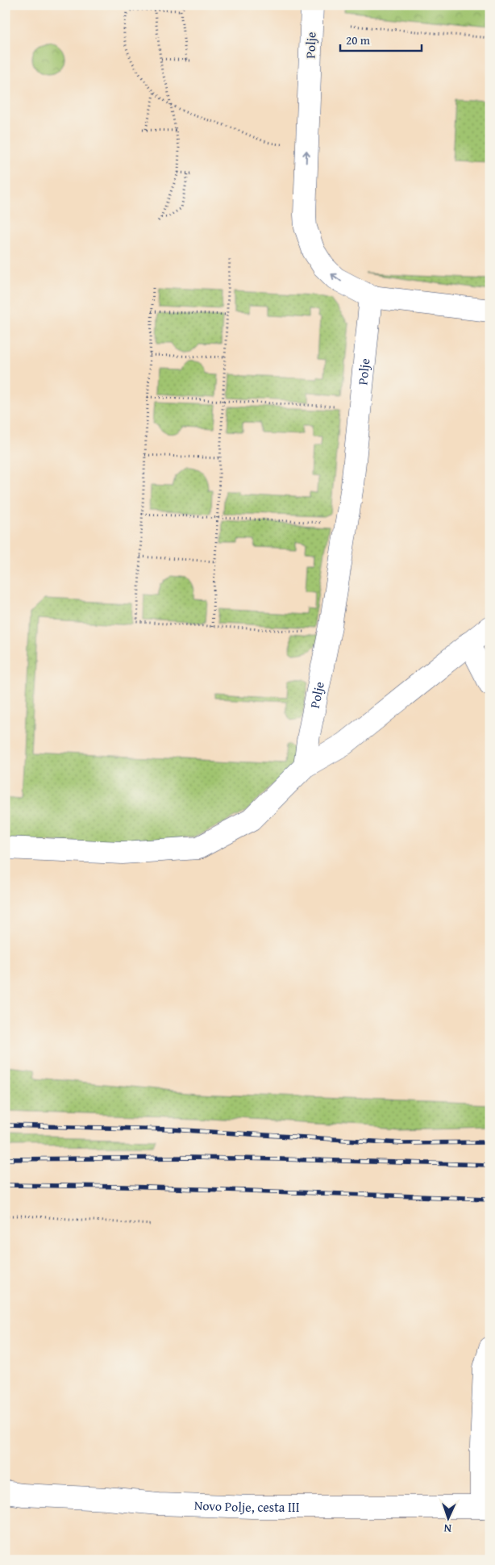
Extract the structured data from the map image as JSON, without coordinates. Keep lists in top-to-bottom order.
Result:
{
  "streets": {
    "street": ["Polje", "Novo Polje, cesta III"]
  },
  "scale_bar": "20 m",
  "north": "bottom"
}
